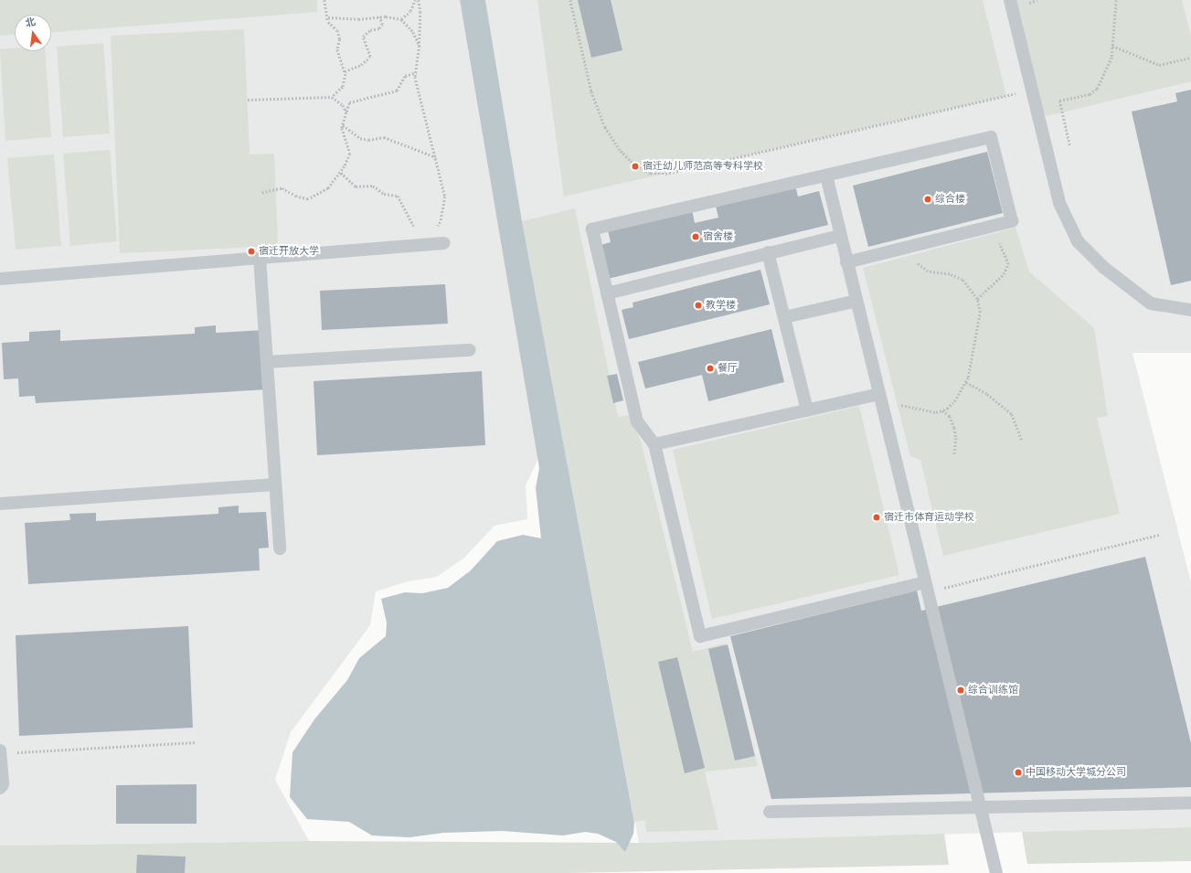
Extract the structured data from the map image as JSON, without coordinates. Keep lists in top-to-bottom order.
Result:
{
  "places": [
    "宿迁幼儿师范高等专科学校",
    "综合楼",
    "宿舍楼",
    "宿迁开放大学",
    "教学楼",
    "餐厅",
    "宿迁市体育运动学校",
    "综合训练馆",
    "中国移动大学城分公司"
  ],
  "north": "top"
}
